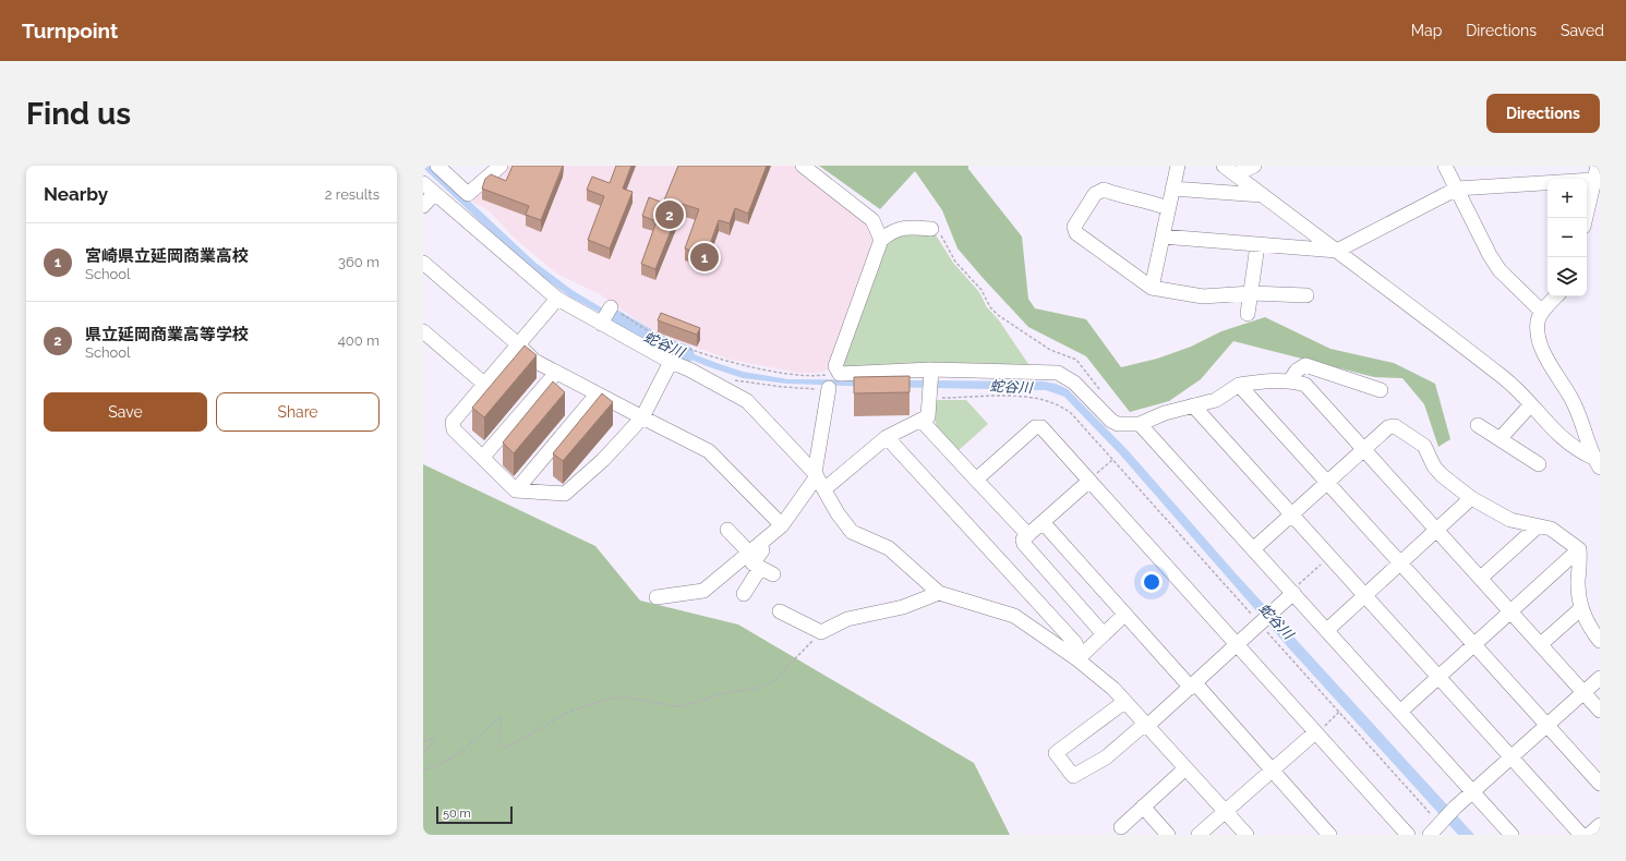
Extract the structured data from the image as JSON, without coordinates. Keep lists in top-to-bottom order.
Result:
{
  "water": ["蛇谷川"],
  "scale_bar": "50 m",
  "page": {
    "header": "Turnpoint",
    "nav": ["Map", "Directions", "Saved"],
    "buttons": [
      "Directions",
      ["Save", "Share"]
    ],
    "title": "Find us",
    "heading": ["Nearby", "2 results"],
    "map_buttons": ["+", "−"],
    "pins": ["2", "1"],
    "list": [
      {
        "mark": "1",
        "name": "宮崎県立延岡商業高校",
        "note": "School",
        "value": "360 m"
      },
      {
        "mark": "2",
        "name": "県立延岡商業高等学校",
        "note": "School",
        "value": "400 m"
      }
    ],
    "scale": "50 m"
  }
}
